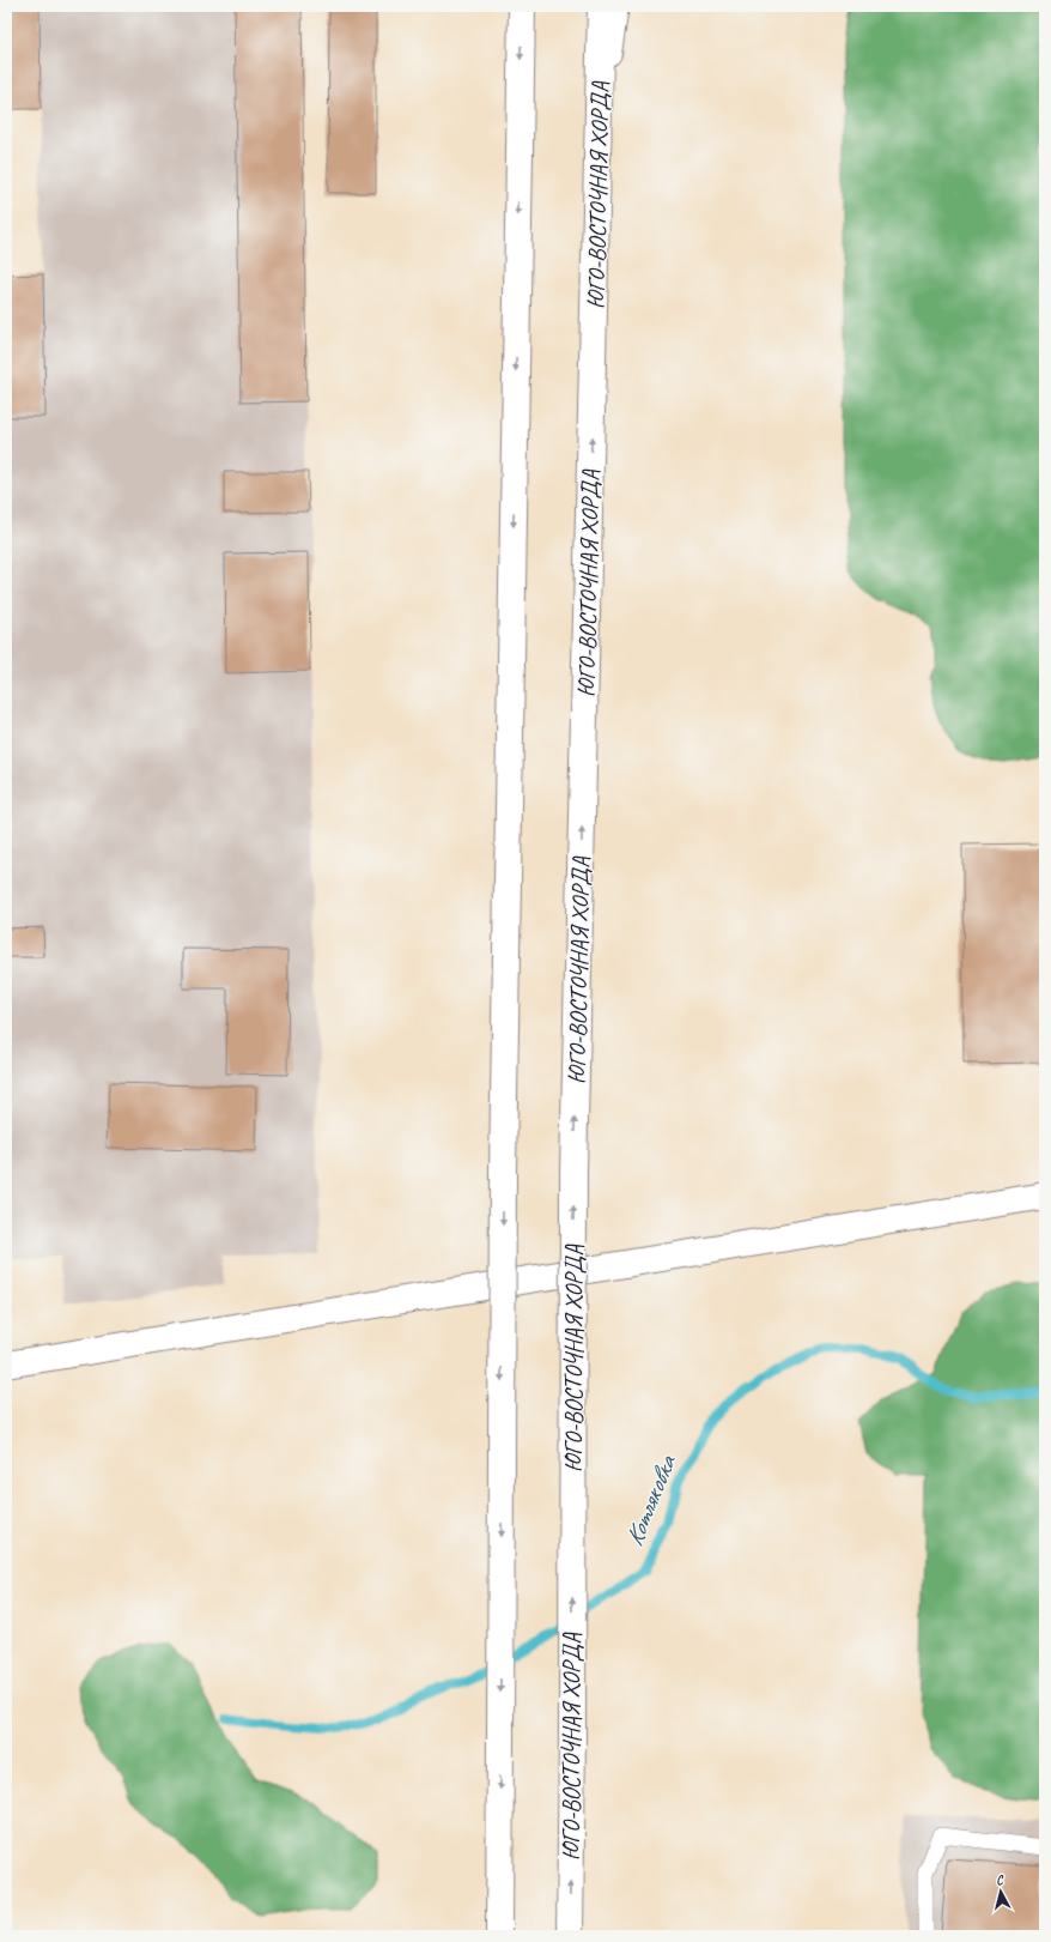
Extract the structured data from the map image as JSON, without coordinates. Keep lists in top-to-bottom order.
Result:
{
  "streets": {
    "main road": ["ЮГО-ВОСТОЧНАЯ ХОРДА"]
  },
  "water": ["Котляковка"],
  "north": "top"
}
